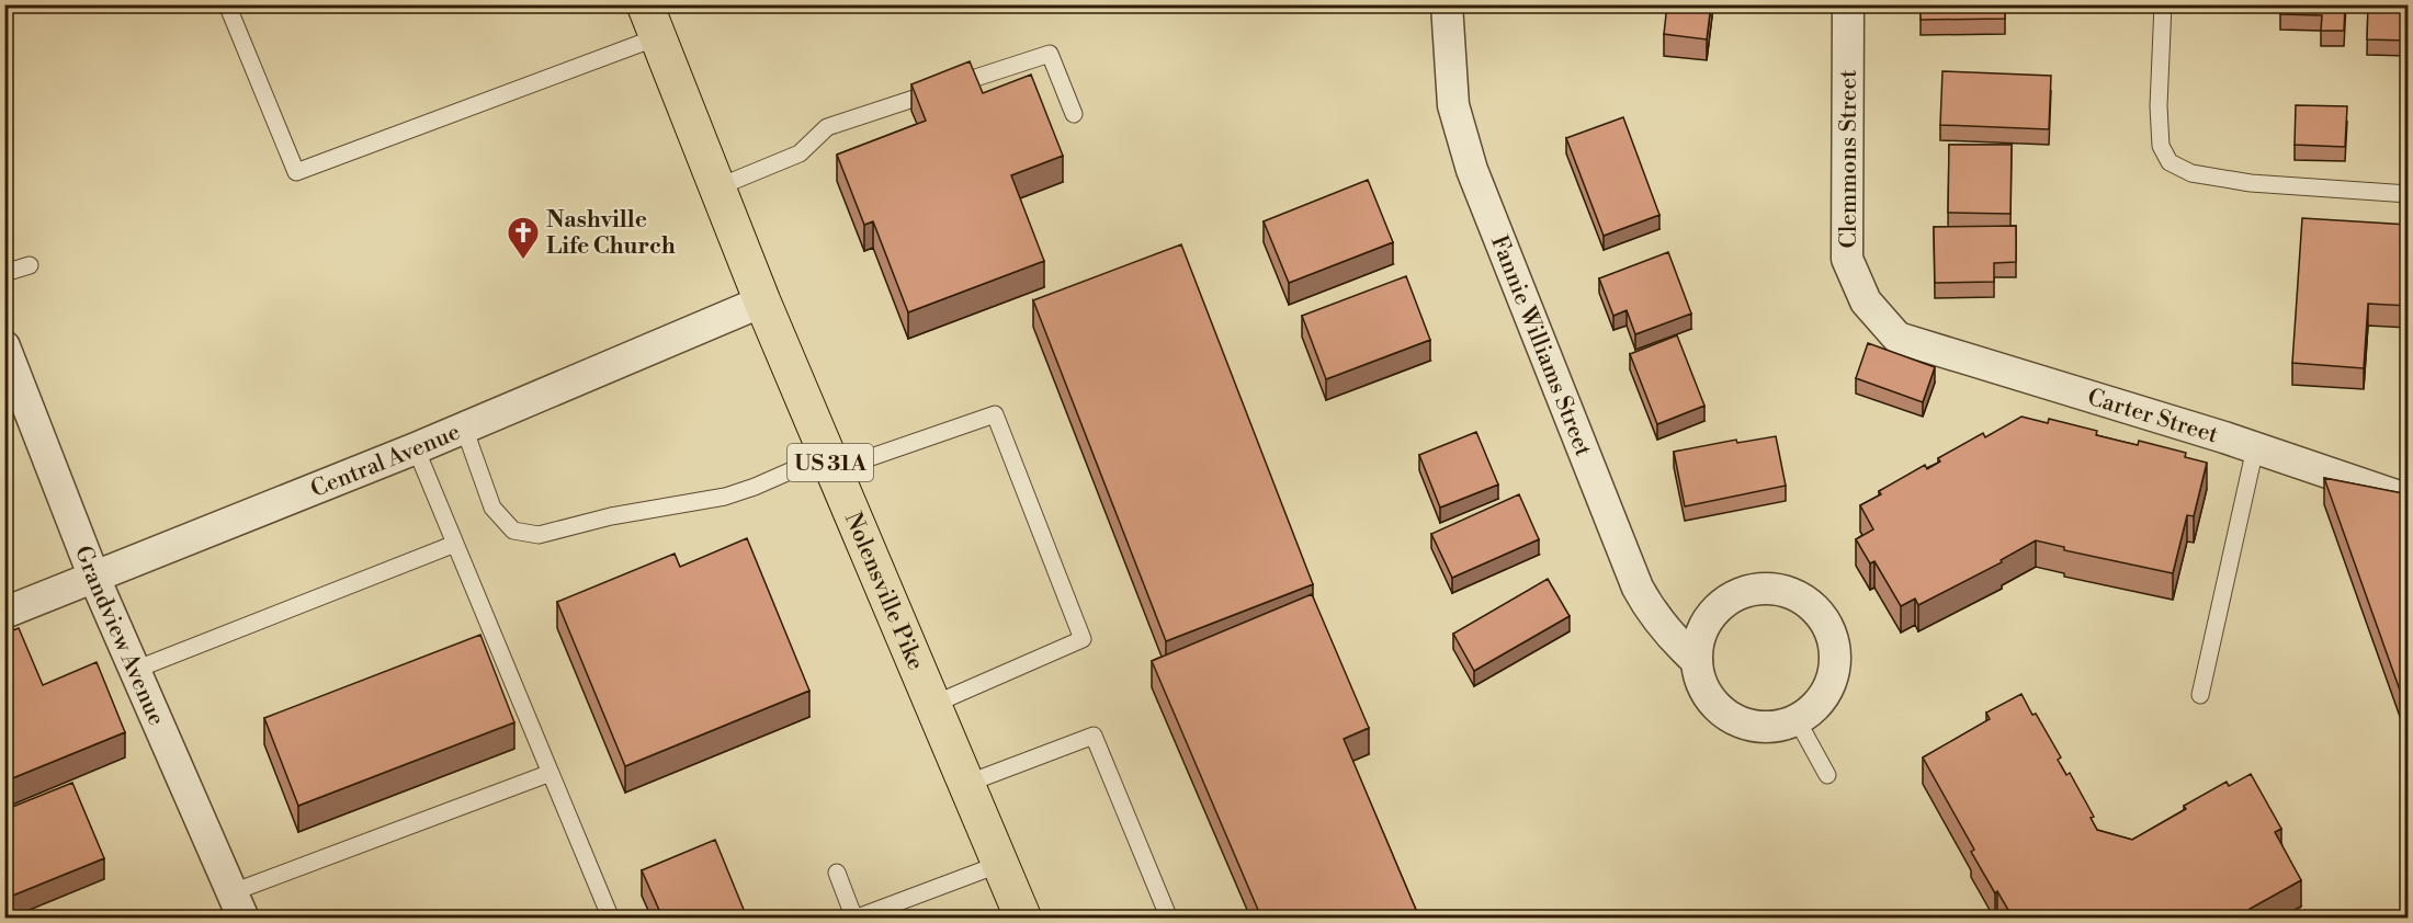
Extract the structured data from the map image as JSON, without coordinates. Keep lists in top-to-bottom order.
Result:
{
  "streets": {
    "main road": ["US 31A", "Nolensville Pike"],
    "street": [
      "Clemmons Street",
      "Fannie Williams Street",
      "Carter Street",
      "Central Avenue",
      "Grandview Avenue"
    ]
  },
  "crossings": [
    ["Clemmons Street", "Carter Street"],
    ["Central Avenue", "Nolensville Pike"],
    ["Central Avenue", "Grandview Avenue"]
  ],
  "places": {
    "church": ["Nashville Life Church"]
  }
}
